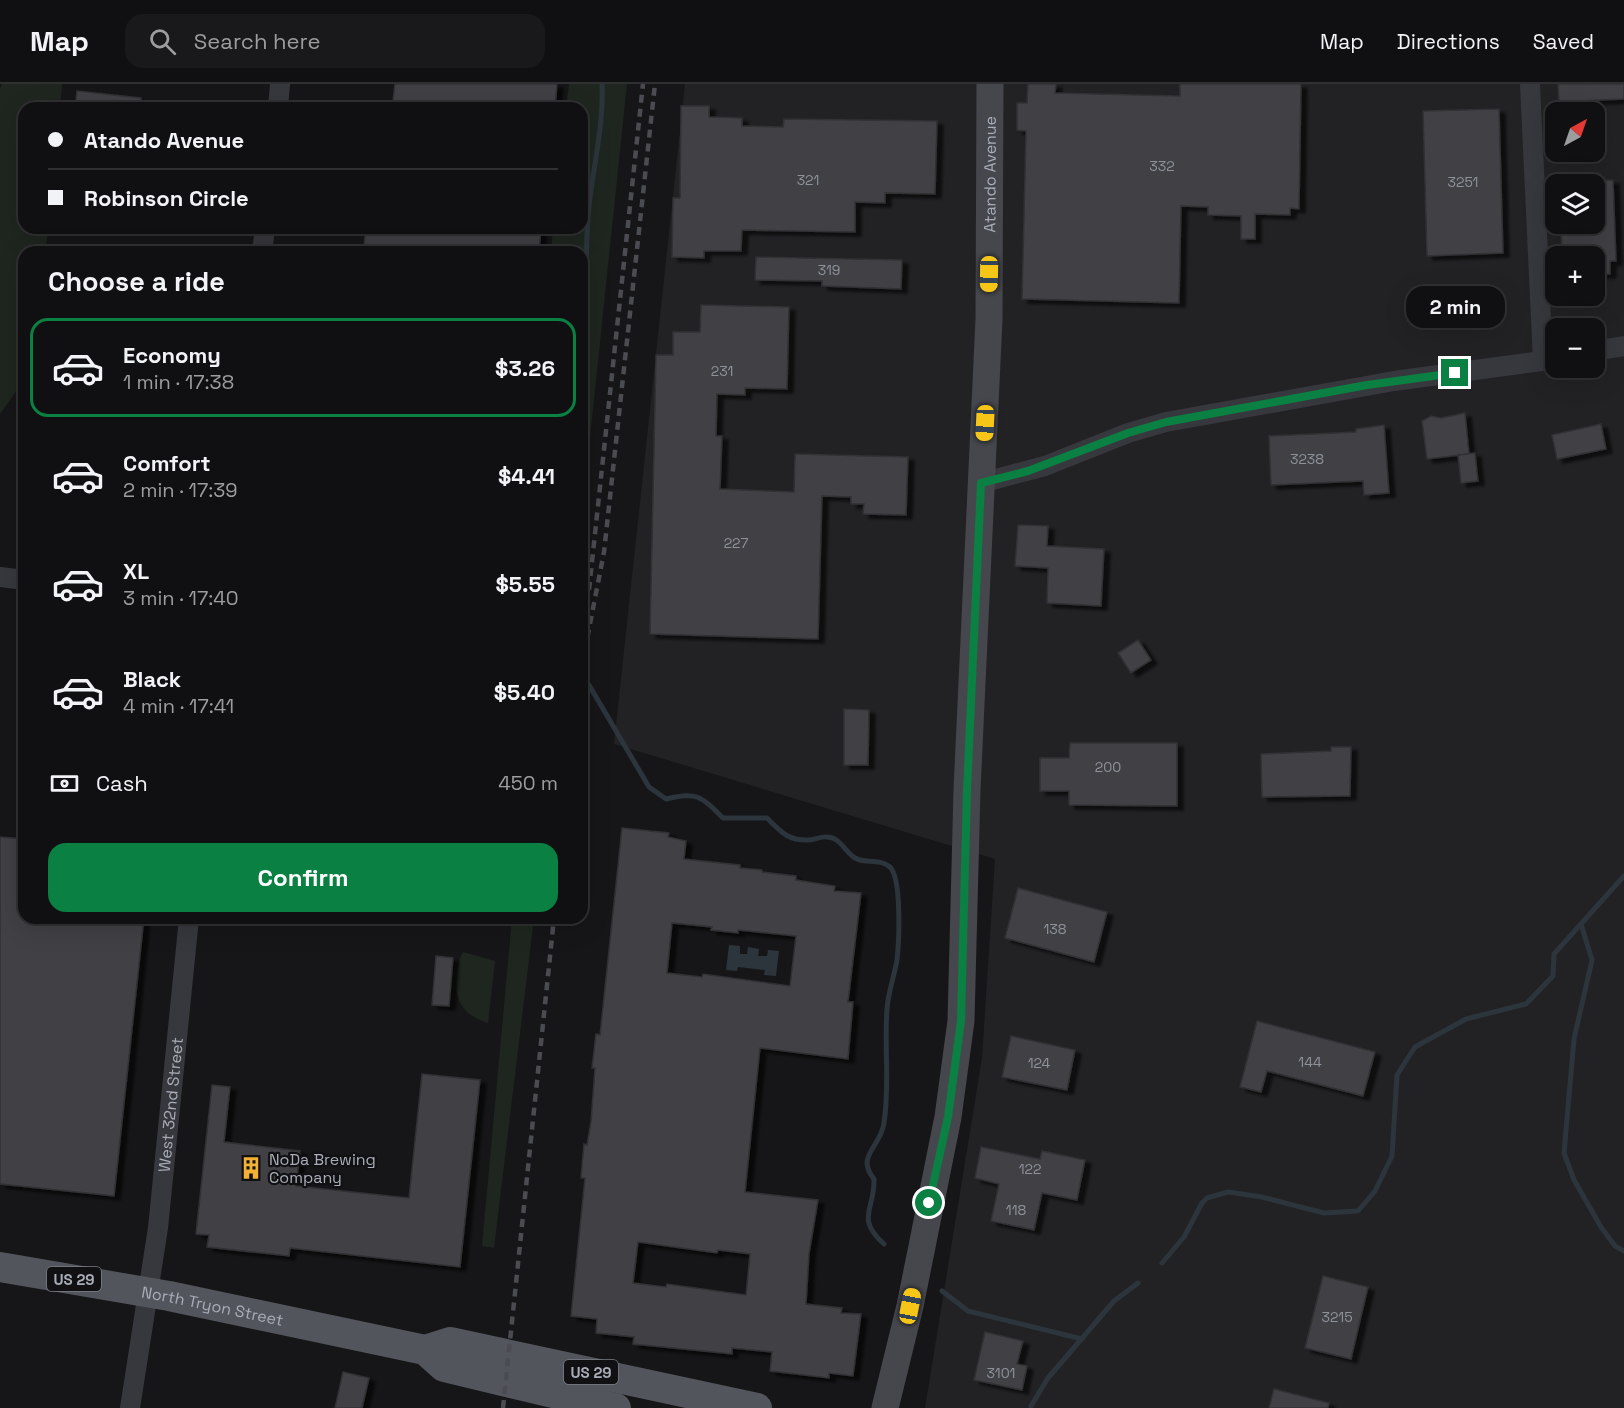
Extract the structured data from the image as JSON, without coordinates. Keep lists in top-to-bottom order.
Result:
{
  "streets": {
    "main road": ["Atando Avenue", "US 29", "North Tryon Street"],
    "street": ["West 32nd Street"]
  },
  "crossings": [
    ["West 32nd Street", "North Tryon Street"]
  ],
  "places": {
    "building": ["NoDa Brewing Company"]
  },
  "house_numbers": [
    "332",
    "321",
    "3251",
    "319",
    "231",
    "3238",
    "227",
    "200",
    "138",
    "144",
    "124",
    "122",
    "118",
    "3215",
    "3101"
  ],
  "north": "top right",
  "page": {
    "header": "Map",
    "search": "Search here",
    "nav": ["Map", "Directions", "Saved"],
    "map_buttons": ["+", "−"],
    "banner": ["Atando Avenue", "Robinson Circle"],
    "heading": "Choose a ride",
    "bubble": "2 min",
    "list": [
      {
        "name": "Economy",
        "note": "1 min · 17:38",
        "value": "$3.26"
      },
      {
        "name": "Comfort",
        "note": "2 min · 17:39",
        "value": "$4.41"
      },
      {
        "name": "XL",
        "note": "3 min · 17:40",
        "value": "$5.55"
      },
      {
        "name": "Black",
        "note": "4 min · 17:41",
        "value": "$5.40"
      }
    ],
    "pay": ["Cash", "450 m"],
    "buttons": "Confirm"
  }
}
